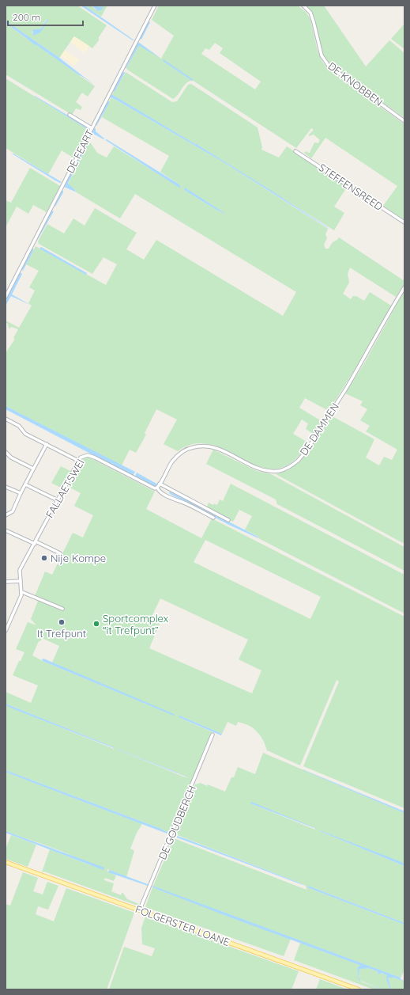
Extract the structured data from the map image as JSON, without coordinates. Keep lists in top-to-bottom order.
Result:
{
  "streets": {
    "main road": ["FOLGERSTER LOANE"],
    "street": [
      "DE KNOBBEN",
      "DE FEART",
      "STEFFENSREED",
      "DE DAMMEN",
      "FALLAETSWEI",
      "DE GOUDBERCH"
    ]
  },
  "crossings": [
    ["DE GOUDBERCH", "FOLGERSTER LOANE"]
  ],
  "places": ["Nije Kompe", "It Trefpunt", "Sportcomplex “it Trefpunt”"],
  "scale_bar": "200 m"
}
